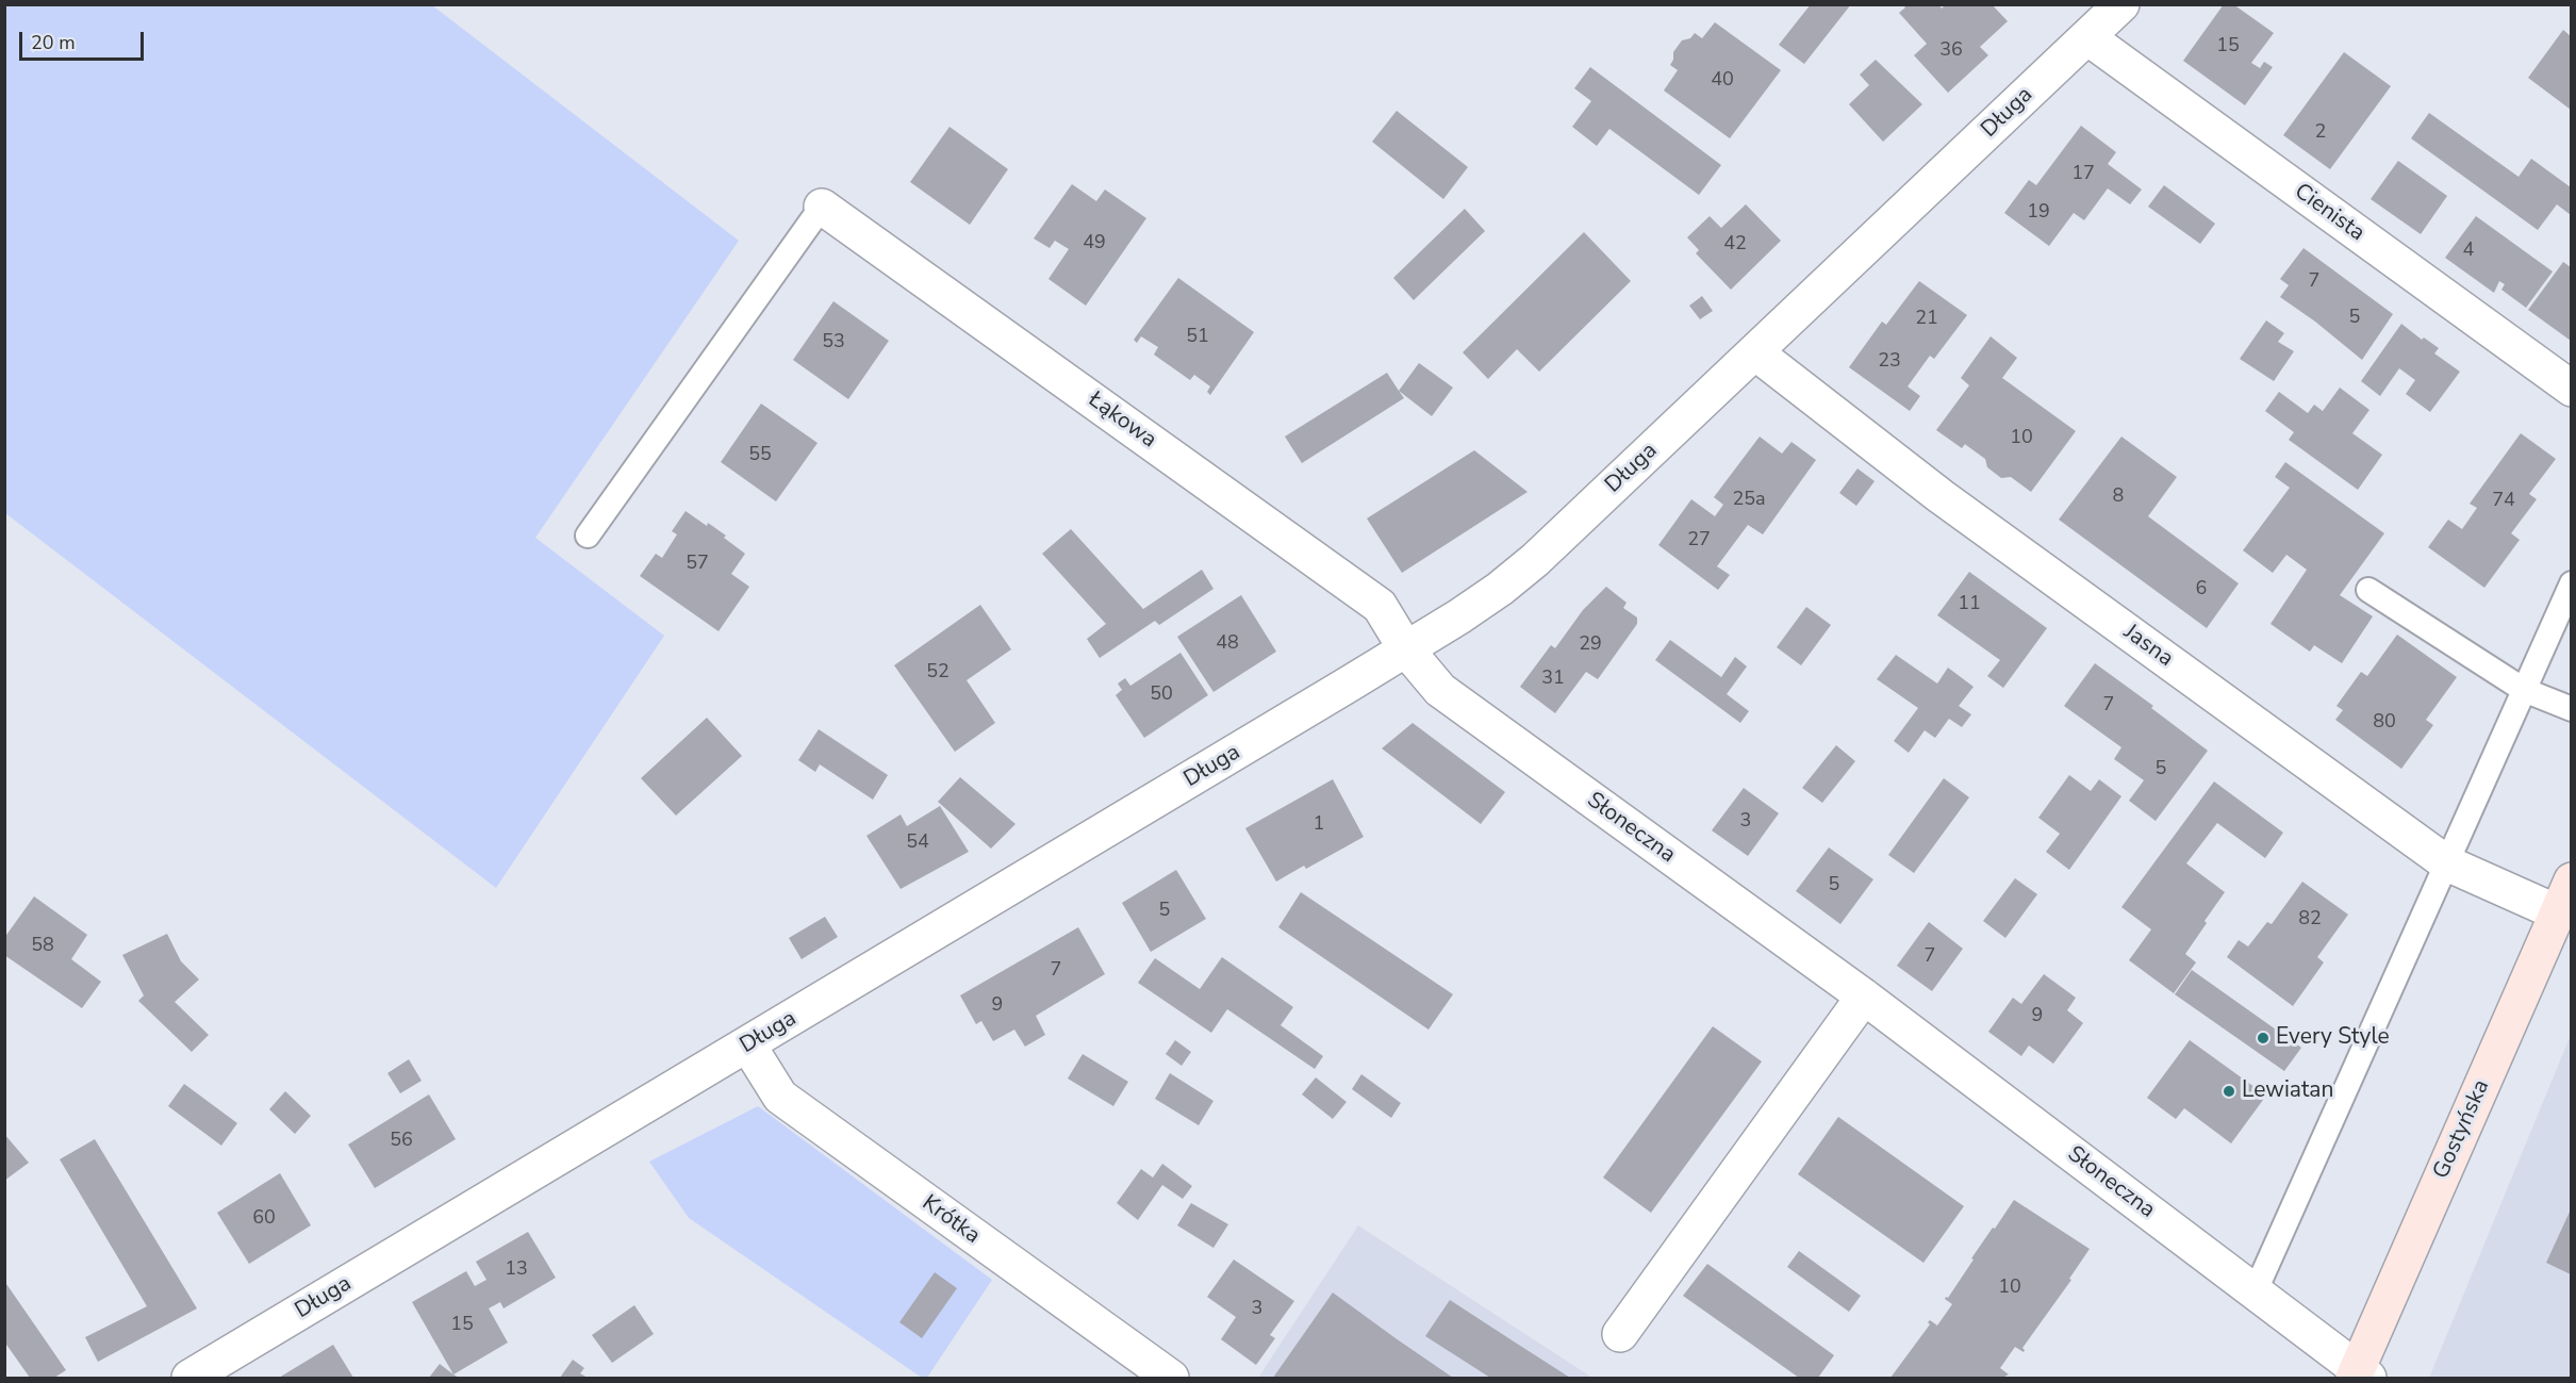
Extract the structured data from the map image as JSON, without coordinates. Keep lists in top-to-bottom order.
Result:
{
  "streets": {
    "main road": ["Gostyńska"],
    "street": [
      "Długa",
      "Cienista",
      "Łąkowa",
      "Jasna",
      "Słoneczna",
      "Krótka"
    ]
  },
  "crossings": [
    ["Długa", "Cienista"],
    ["Długa", "Łąkowa"],
    ["Długa", "Jasna"],
    ["Długa", "Słoneczna"],
    ["Długa", "Krótka"],
    ["Łąkowa", "Słoneczna"],
    ["Jasna", "Gostyńska"],
    ["Słoneczna", "Gostyńska"]
  ],
  "places": ["Every Style", "Lewiatan"],
  "house_numbers": [
    "15",
    "36",
    "40",
    "2",
    "17",
    "19",
    "49",
    "42",
    "4",
    "7",
    "5",
    "21",
    "51",
    "53",
    "23",
    "10",
    "55",
    "8",
    "25a",
    "74",
    "27",
    "57",
    "6",
    "11",
    "48",
    "29",
    "52",
    "31",
    "50",
    "7",
    "80",
    "5",
    "3",
    "1",
    "54",
    "5",
    "5",
    "82",
    "58",
    "7",
    "7",
    "9",
    "9",
    "56",
    "60",
    "13",
    "10",
    "3",
    "15"
  ],
  "scale_bar": "20 m"
}
